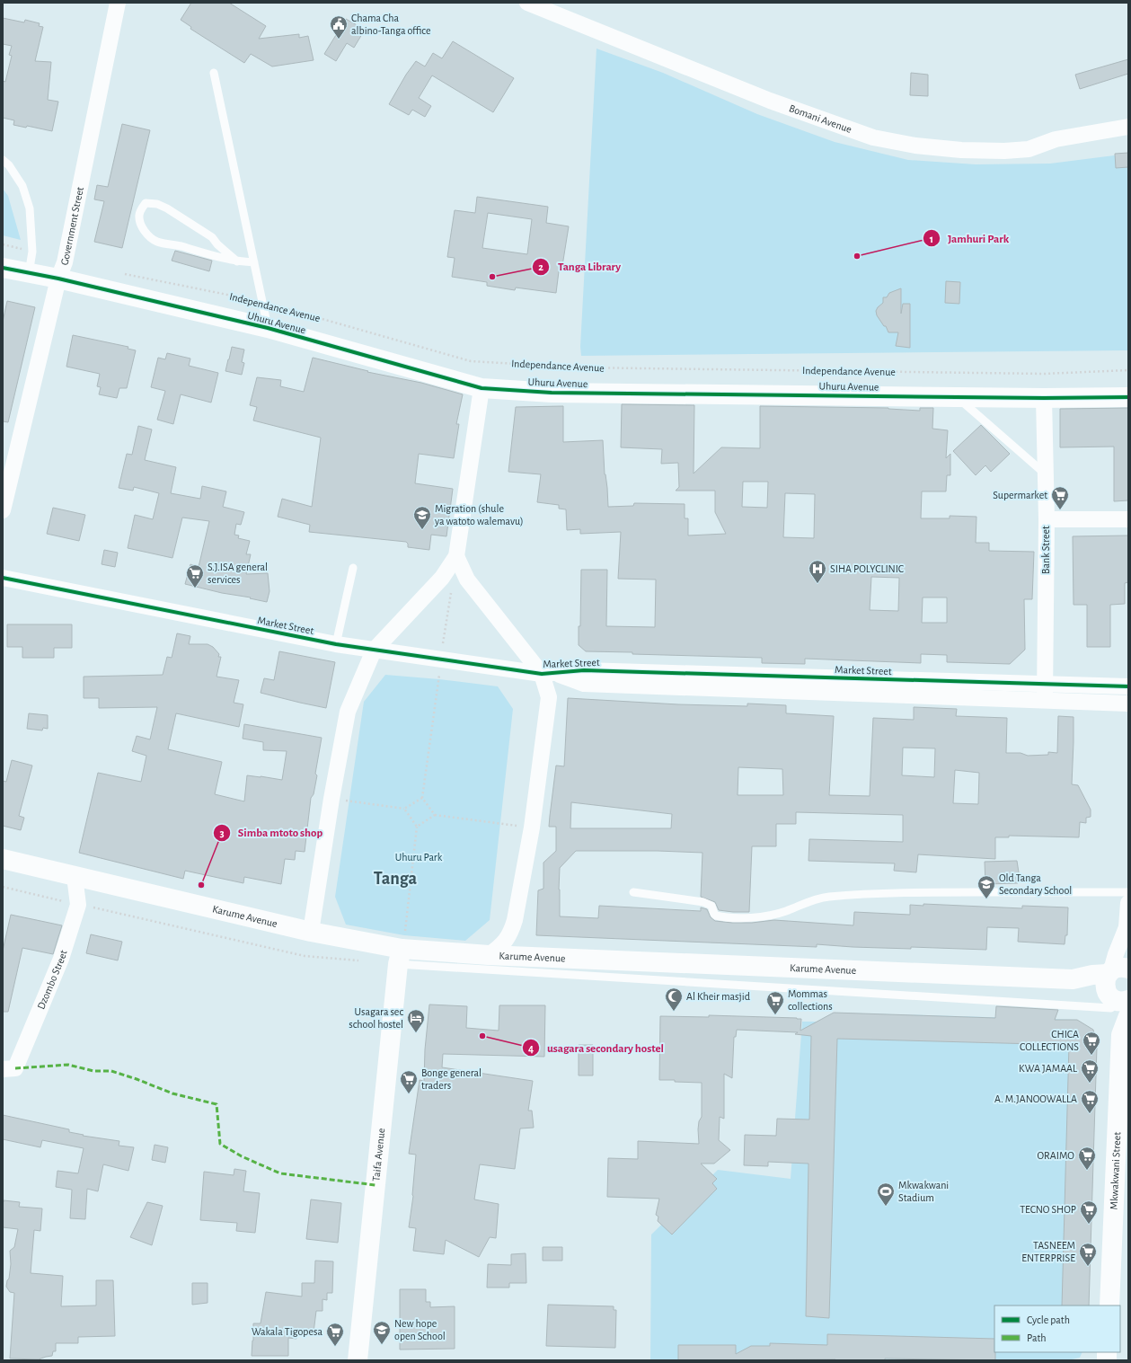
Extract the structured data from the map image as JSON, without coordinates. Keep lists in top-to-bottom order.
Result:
{
  "streets": {
    "main road": [
      "Uhuru Avenue",
      "Karume Avenue",
      "Taifa Avenue",
      "Mkwakwani Street"
    ],
    "street": [
      "Bomani Avenue",
      "Government Street",
      "Bank Street",
      "Market Street",
      "Dzombo Street"
    ],
    "path": ["Independance Avenue"]
  },
  "crossings": [
    ["Government Street", "Uhuru Avenue"],
    ["Uhuru Avenue", "Bank Street"],
    ["Bank Street", "Market Street"],
    ["Karume Avenue", "Dzombo Street"],
    ["Karume Avenue", "Taifa Avenue"],
    ["Karume Avenue", "Mkwakwani Street"]
  ],
  "districts": ["Tanga"],
  "parks": ["Uhuru Park"],
  "places": {
    "public building": ["Chama Cha albino-Tanga office"],
    "other": [
      "Jamhuri Park",
      "Tanga Library",
      "Simba mtoto shop",
      "usagara secondary hostel"
    ],
    "supermarket": [
      "Supermarket",
      "S.J.ISA general services",
      "Mommas collections",
      "CHICA COLLECTIONS",
      "KWA JAMAAL",
      "Bonge general traders",
      "A. M.JANOOWALLA",
      "ORAIMO",
      "TECNO SHOP",
      "TASNEEM ENTERPRISE",
      "Wakala Tigopesa"
    ],
    "school or university": ["Migration (shule ya watoto walemavu)", "Old Tanga Secondary School", "New hope open School"],
    "hospital": ["SIHA POLYCLINIC"],
    "mosque": ["Al Kheir masjid"],
    "hotel": ["Usagara sec school hostel"],
    "sports": ["Mkwakwani Stadium"]
  },
  "legend": ["Cycle path", "Path"]
}
